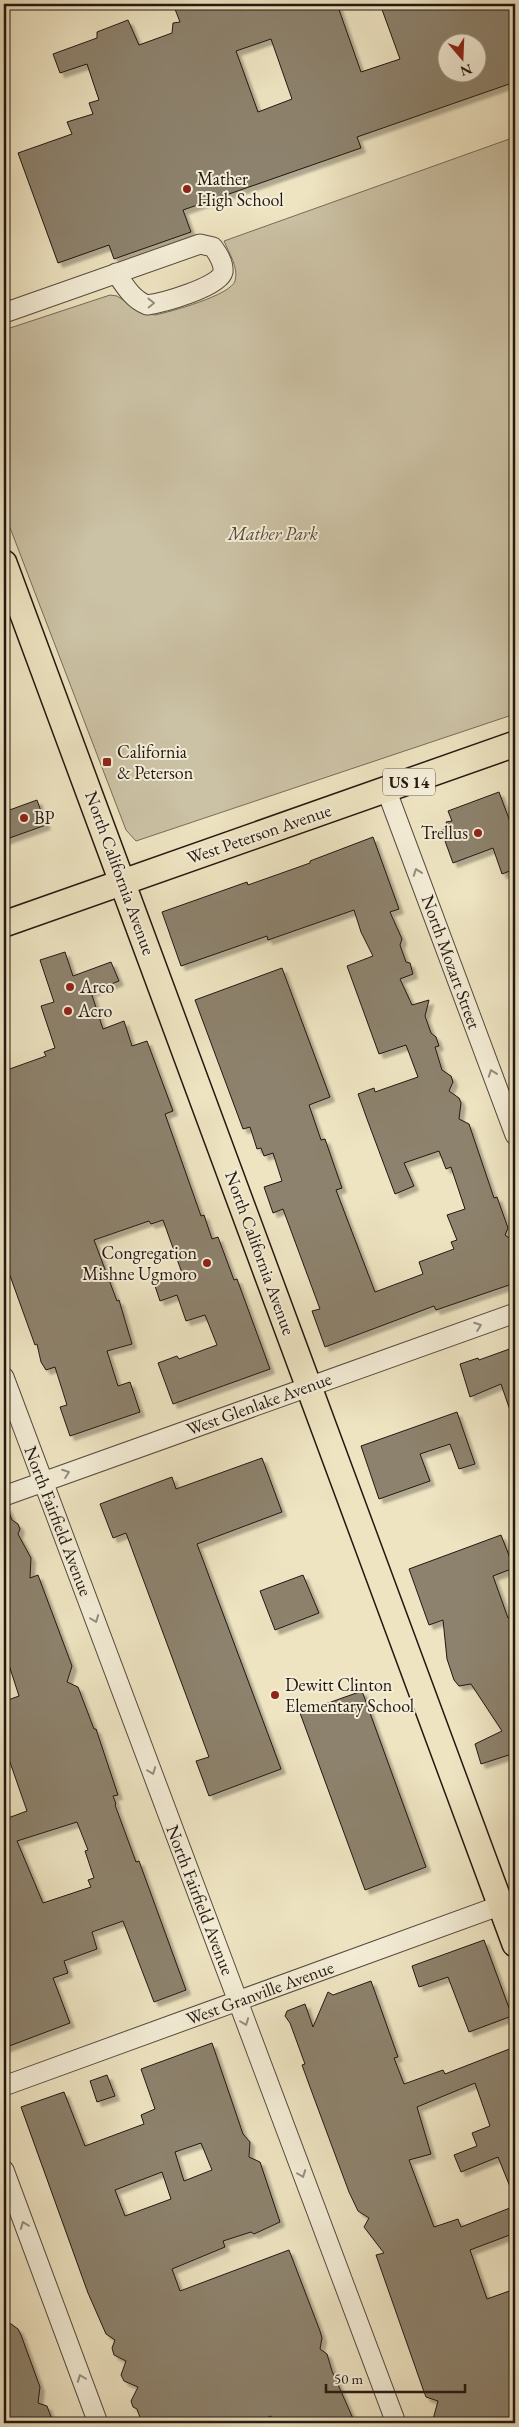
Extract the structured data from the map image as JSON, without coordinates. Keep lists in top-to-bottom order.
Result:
{
  "streets": {
    "main road": ["US 14", "West Peterson Avenue", "North California Avenue"],
    "street": [
      "North Mozart Street",
      "West Glenlake Avenue",
      "North Fairfield Avenue",
      "West Granville Avenue"
    ]
  },
  "crossings": [
    ["West Peterson Avenue", "North California Avenue"],
    ["West Peterson Avenue", "North Mozart Street"],
    ["North California Avenue", "West Glenlake Avenue"],
    ["North California Avenue", "West Granville Avenue"],
    ["West Glenlake Avenue", "North Fairfield Avenue"],
    ["North Fairfield Avenue", "West Granville Avenue"]
  ],
  "one_way": ["North Mozart Street", "West Glenlake Avenue", "North Fairfield Avenue"],
  "parks": ["Mather Park"],
  "places": {
    "other": [
      "Mather High School",
      "BP",
      "Trellus",
      "Arco",
      "Acro",
      "Congregation Mishne Ugmoro",
      "Dewitt Clinton Elementary School"
    ],
    "transit": ["California & Peterson"]
  },
  "scale_bar": "50 m",
  "north": "bottom"
}
